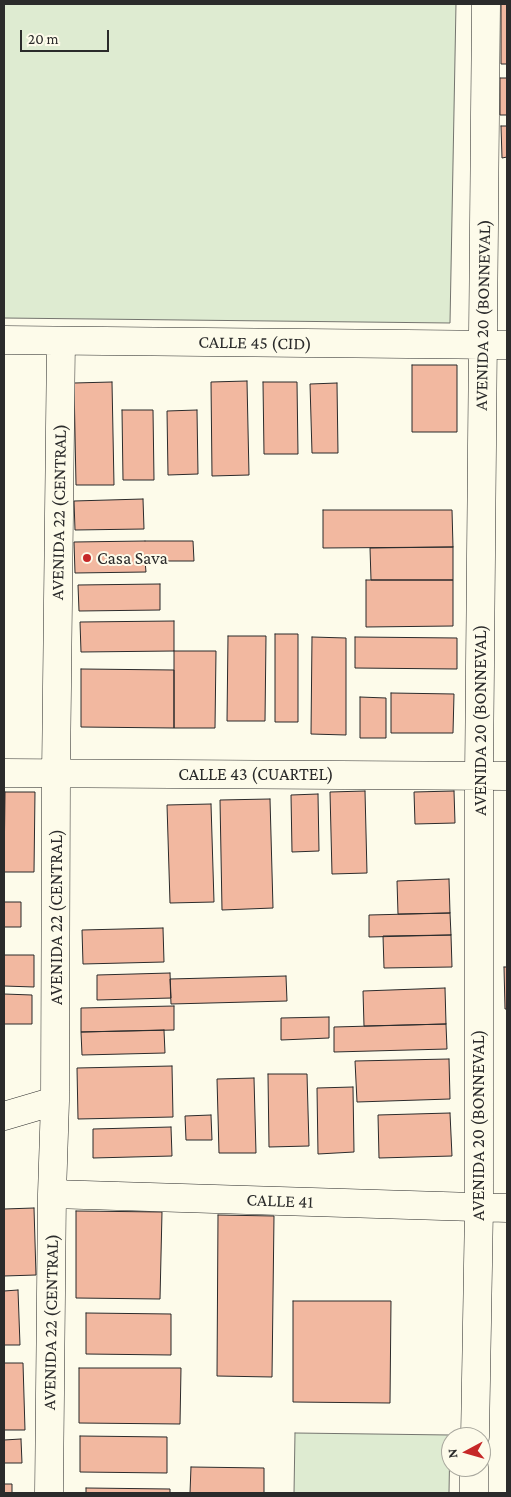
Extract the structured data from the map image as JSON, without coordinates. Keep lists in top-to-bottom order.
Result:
{
  "streets": {
    "street": [
      "AVENIDA 20 (BONNEVAL)",
      "CALLE 45 (CID)",
      "AVENIDA 22 (CENTRAL)",
      "CALLE 43 (CUARTEL)",
      "CALLE 41"
    ]
  },
  "crossings": [
    ["AVENIDA 20 (BONNEVAL)", "CALLE 45 (CID)"],
    ["AVENIDA 20 (BONNEVAL)", "CALLE 43 (CUARTEL)"],
    ["AVENIDA 20 (BONNEVAL)", "CALLE 41"],
    ["CALLE 45 (CID)", "AVENIDA 22 (CENTRAL)"],
    ["AVENIDA 22 (CENTRAL)", "CALLE 43 (CUARTEL)"],
    ["AVENIDA 22 (CENTRAL)", "CALLE 41"]
  ],
  "places": ["Casa Sava"],
  "scale_bar": "20 m",
  "north": "left"
}
